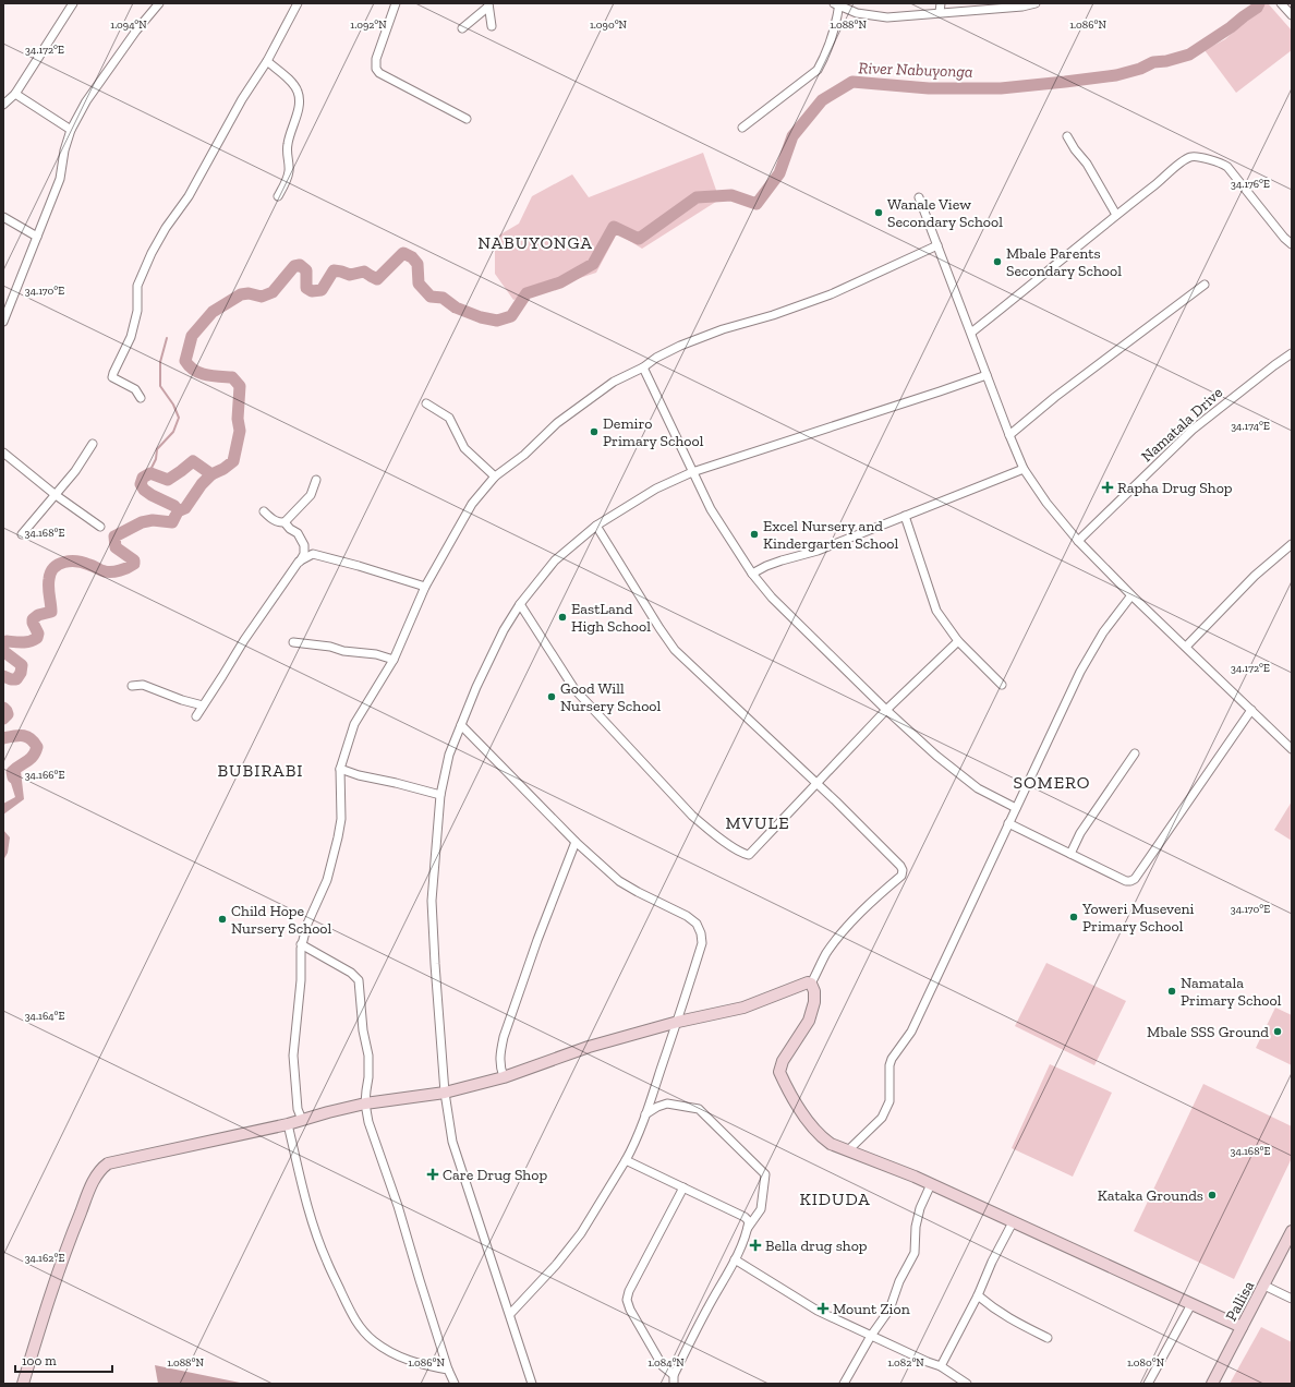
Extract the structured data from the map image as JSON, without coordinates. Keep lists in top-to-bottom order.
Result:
{
  "streets": {
    "street": ["Namatala Drive", "Pallisa"]
  },
  "districts": [
    "NABUYONGA",
    "BUBIRABI",
    "SOMERO",
    "MVULE",
    "KIDUDA"
  ],
  "water": ["River Nabuyonga"],
  "places": {
    "other": [
      "Wanale View Secondary School",
      "Mbale Parents Secondary School",
      "Demiro Primary School",
      "Excel Nursery and Kindergarten School",
      "EastLand High School",
      "Good Will Nursery School",
      "Yoweri Museveni Primary School",
      "Child Hope Nursery School",
      "Namatala Primary School",
      "Mbale SSS Ground",
      "Kataka Grounds"
    ],
    "health": [
      "Rapha Drug Shop",
      "Care Drug Shop",
      "Bella drug shop",
      "Mount Zion"
    ]
  },
  "scale_bar": "100 m",
  "coordinates": [
    "1.094°N",
    "1.092°N",
    "1.090°N",
    "1.088°N",
    "1.086°N",
    "34.172°E",
    "34.176°E",
    "34.170°E",
    "34.174°E",
    "34.168°E",
    "34.166°E",
    "34.164°E",
    "34.162°E",
    "1.084°N",
    "1.082°N",
    "1.080°N"
  ]
}
